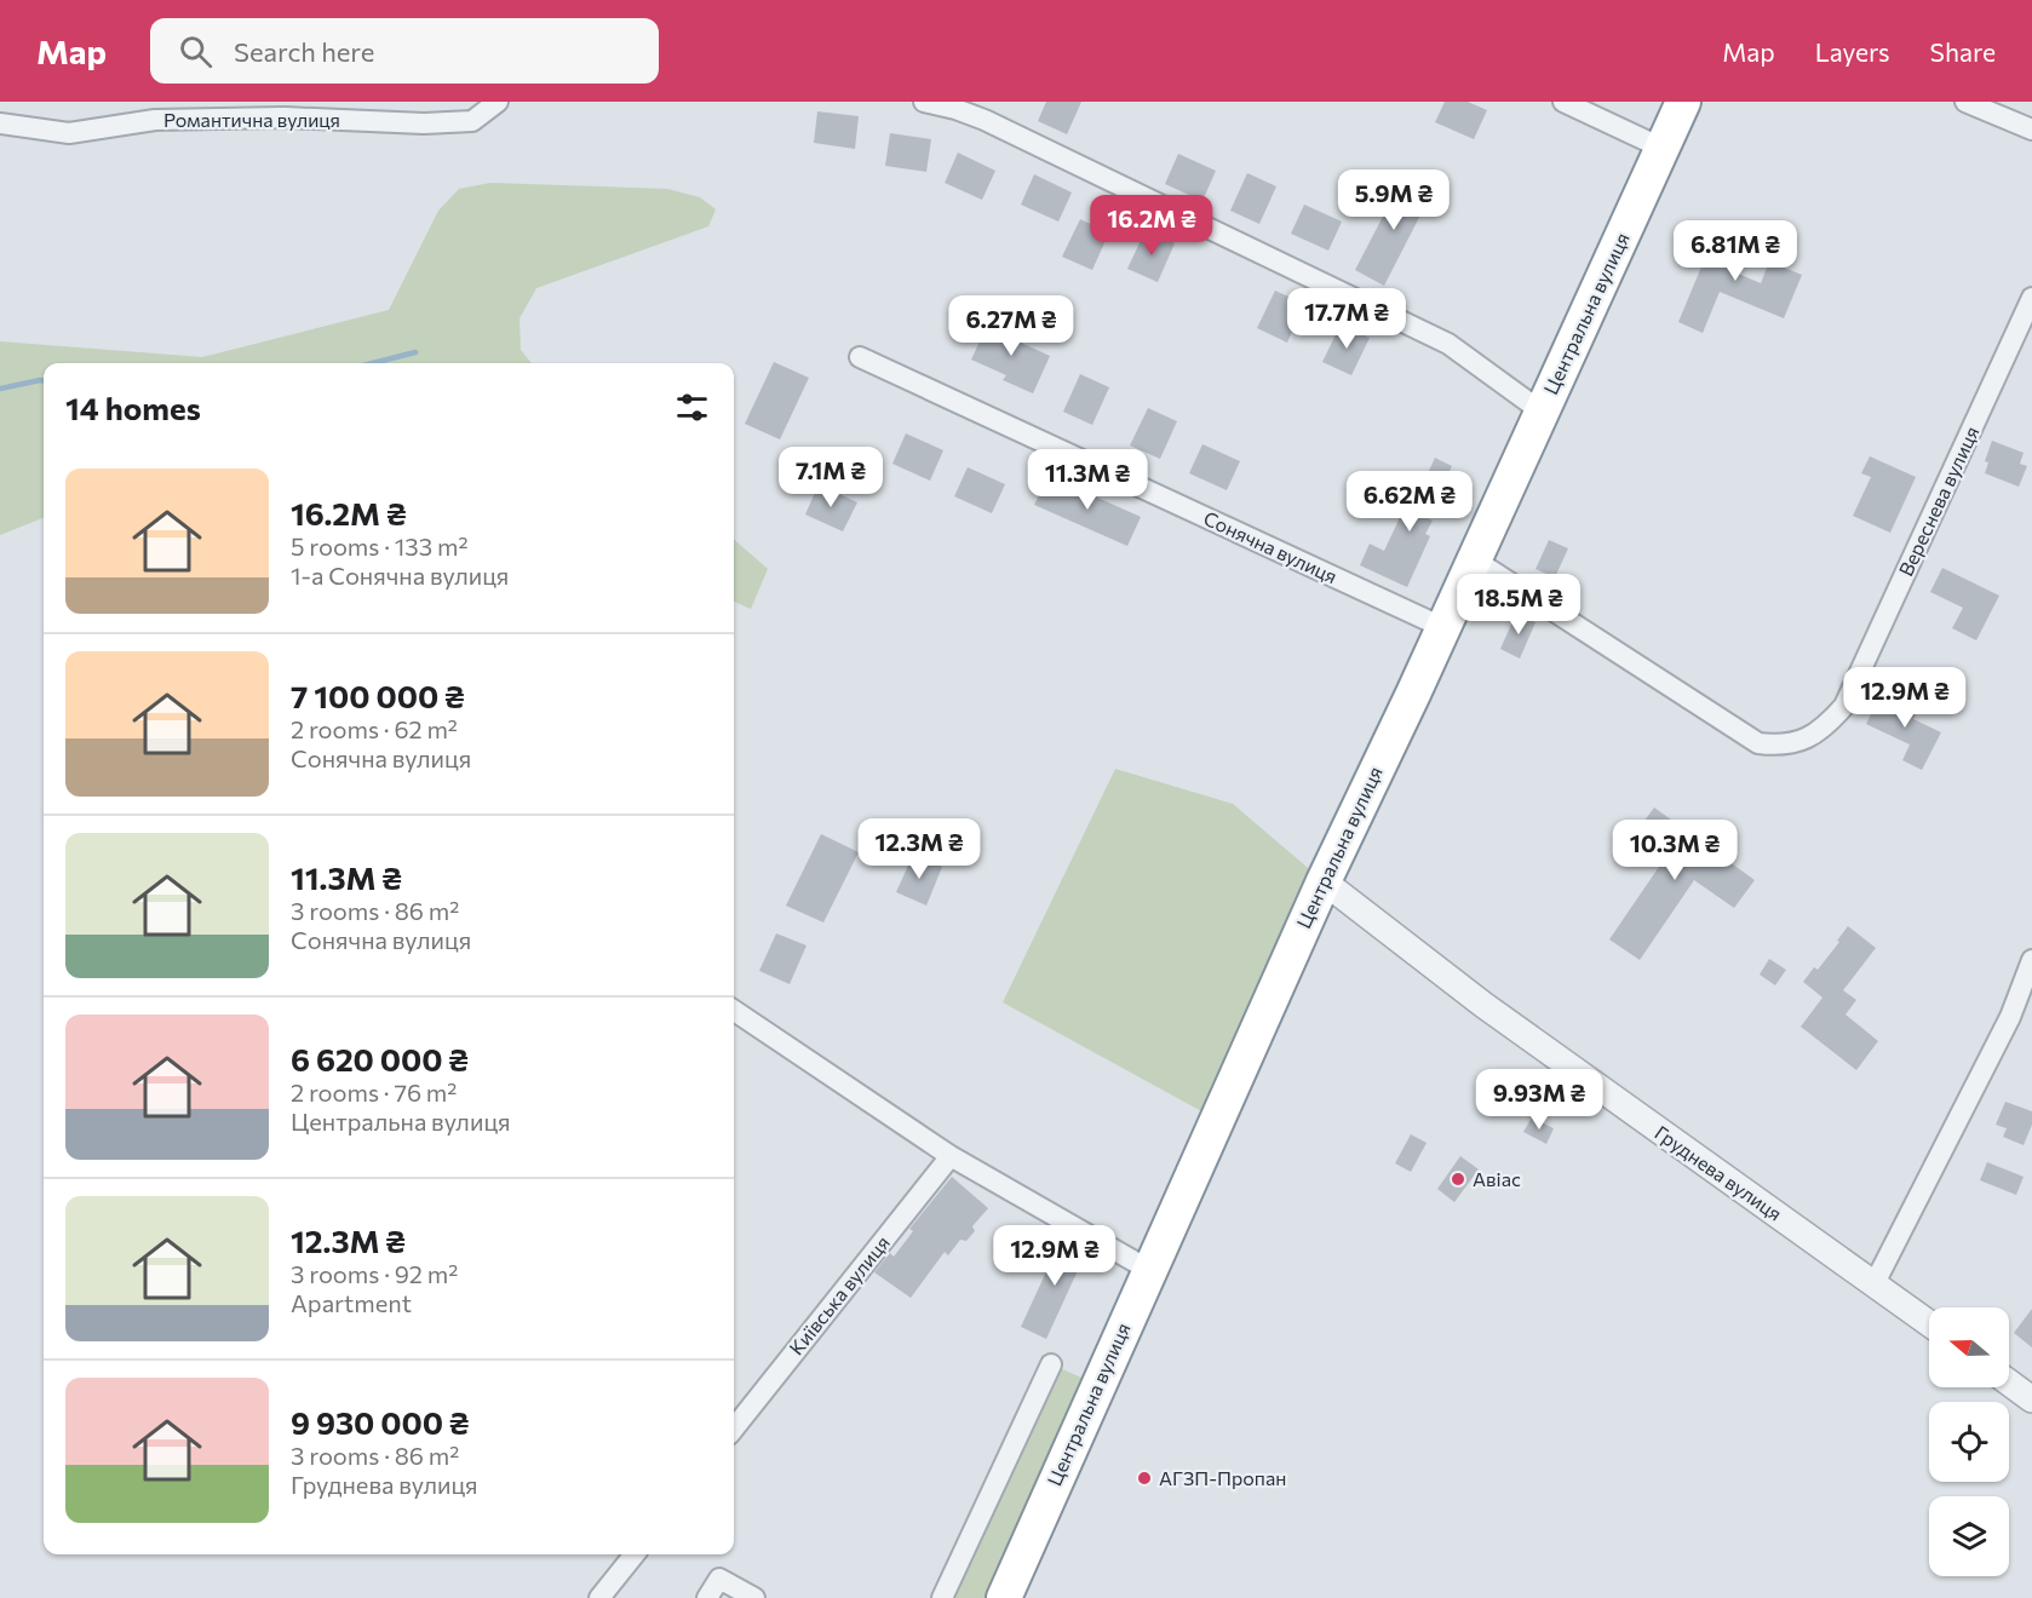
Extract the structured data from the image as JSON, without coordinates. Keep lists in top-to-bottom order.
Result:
{
  "streets": {
    "highway": ["Центральна вулиця"],
    "street": [
      "Романтична вулиця",
      "Вереснева вулиця",
      "Сонячна вулиця",
      "Груднева вулиця",
      "Київська вулиця"
    ]
  },
  "crossings": [
    ["Центральна вулиця", "Вереснева вулиця"],
    ["Центральна вулиця", "Сонячна вулиця"],
    ["Центральна вулиця", "Груднева вулиця"]
  ],
  "places": ["Авіас", "АГЗП-Пропан"],
  "north": "left",
  "page": {
    "header": "Map",
    "search": "Search here",
    "nav": ["Map", "Layers", "Share"],
    "price": [
      "5.9M ₴",
      "16.2M ₴",
      "6.81M ₴",
      "17.7M ₴",
      "6.27M ₴",
      "7.1M ₴",
      "11.3M ₴",
      "6.62M ₴",
      "18.5M ₴",
      "12.9M ₴",
      "12.3M ₴",
      "10.3M ₴",
      "9.93M ₴",
      "12.9M ₴"
    ],
    "heading": "14 homes",
    "list": [
      {
        "name": "16.2M ₴",
        "note": "5 rooms · 133 m² · 1-а Сонячна вулиця"
      },
      {
        "name": "7 100 000 ₴",
        "note": "2 rooms · 62 m² · Сонячна вулиця"
      },
      {
        "name": "11.3M ₴",
        "note": "3 rooms · 86 m² · Сонячна вулиця"
      },
      {
        "name": "6 620 000 ₴",
        "note": "2 rooms · 76 m² · Центральна вулиця"
      },
      {
        "name": "12.3M ₴",
        "note": "3 rooms · 92 m² · Apartment"
      },
      {
        "name": "9 930 000 ₴",
        "note": "3 rooms · 86 m² · Груднева вулиця"
      }
    ]
  }
}
